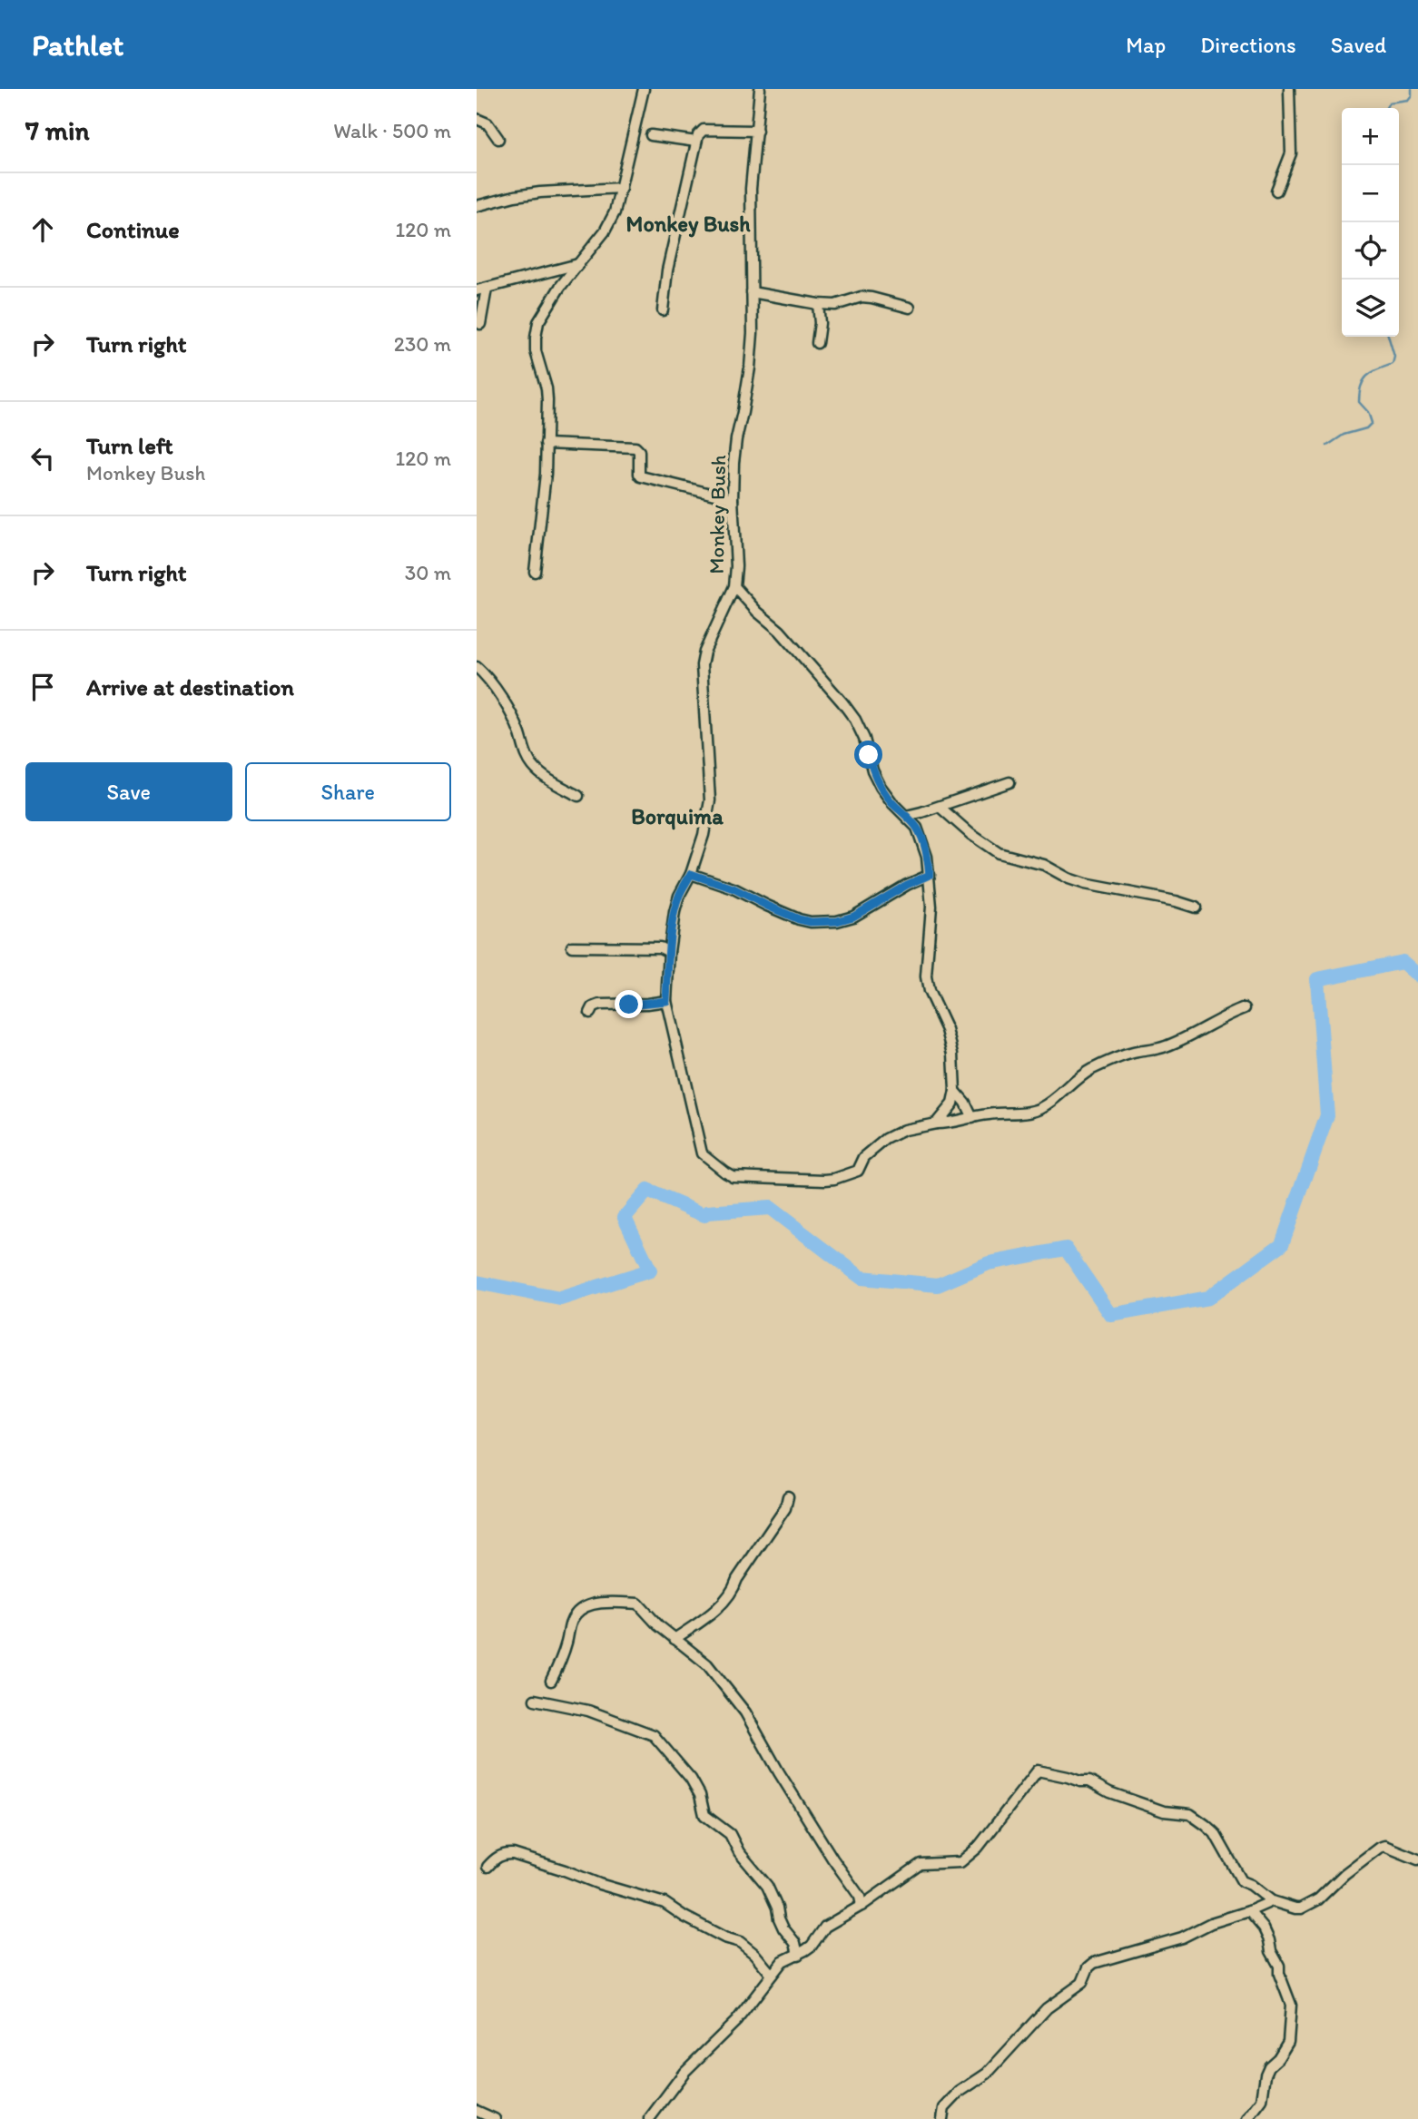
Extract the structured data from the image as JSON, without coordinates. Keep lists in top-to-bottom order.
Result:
{
  "streets": {
    "street": ["Monkey Bush"]
  },
  "districts": ["Monkey Bush", "Borquima"],
  "page": {
    "header": "Pathlet",
    "nav": ["Map", "Directions", "Saved"],
    "heading": ["7 min", "Walk · 500 m"],
    "map_buttons": ["+", "−"],
    "list": [
      ["Continue", "120 m"],
      ["Turn right", "230 m"],
      ["Turn left", "Monkey Bush", "120 m"],
      ["Turn right", "30 m"],
      "Arrive at destination"
    ],
    "buttons": ["Save", "Share"]
  }
}
